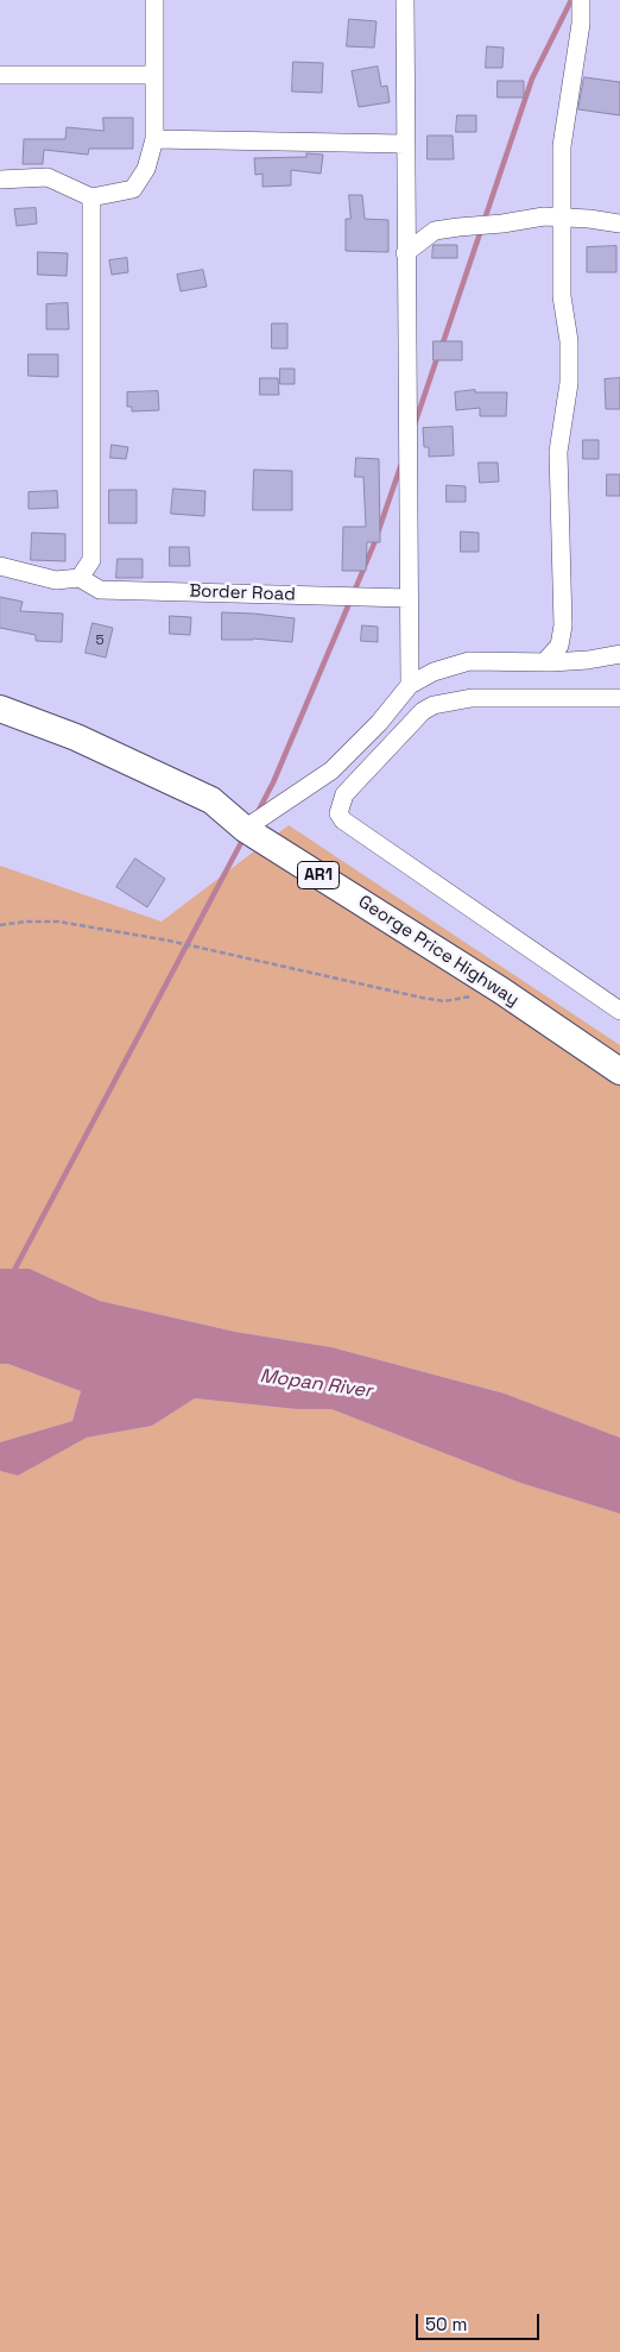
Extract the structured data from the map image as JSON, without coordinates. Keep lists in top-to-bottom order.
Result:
{
  "streets": {
    "highway": ["AR1", "George Price Highway"],
    "street": ["Border Road"]
  },
  "water": ["Mopan River"],
  "house_numbers": ["5"],
  "scale_bar": "50 m"
}
